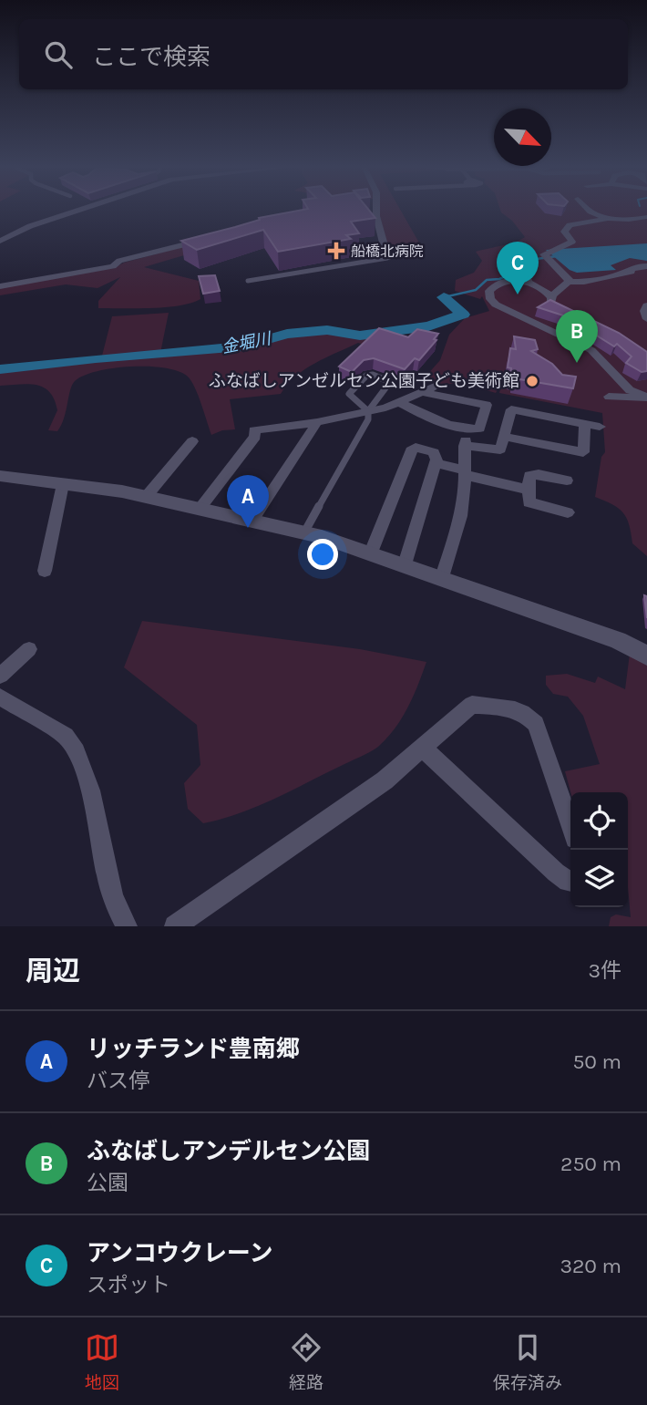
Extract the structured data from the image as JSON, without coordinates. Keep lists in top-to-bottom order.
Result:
{
  "water": ["金堀川"],
  "places": {
    "health": ["船橋北病院"],
    "other": ["ふなばしアンゼルセン公園子ども美術館"]
  },
  "north": "bottom right",
  "page": {
    "search": "ここで検索",
    "pins": ["C", "B", "A"],
    "heading": ["周辺", "3件"],
    "list": [
      {
        "mark": "A",
        "name": "リッチランド豊南郷",
        "note": "バス停",
        "value": "50 m"
      },
      {
        "mark": "B",
        "name": "ふなばしアンデルセン公園",
        "note": "公園",
        "value": "250 m"
      },
      {
        "mark": "C",
        "name": "アンコウクレーン",
        "note": "スポット",
        "value": "320 m"
      }
    ],
    "nav": ["地図", "経路", "保存済み"]
  }
}
